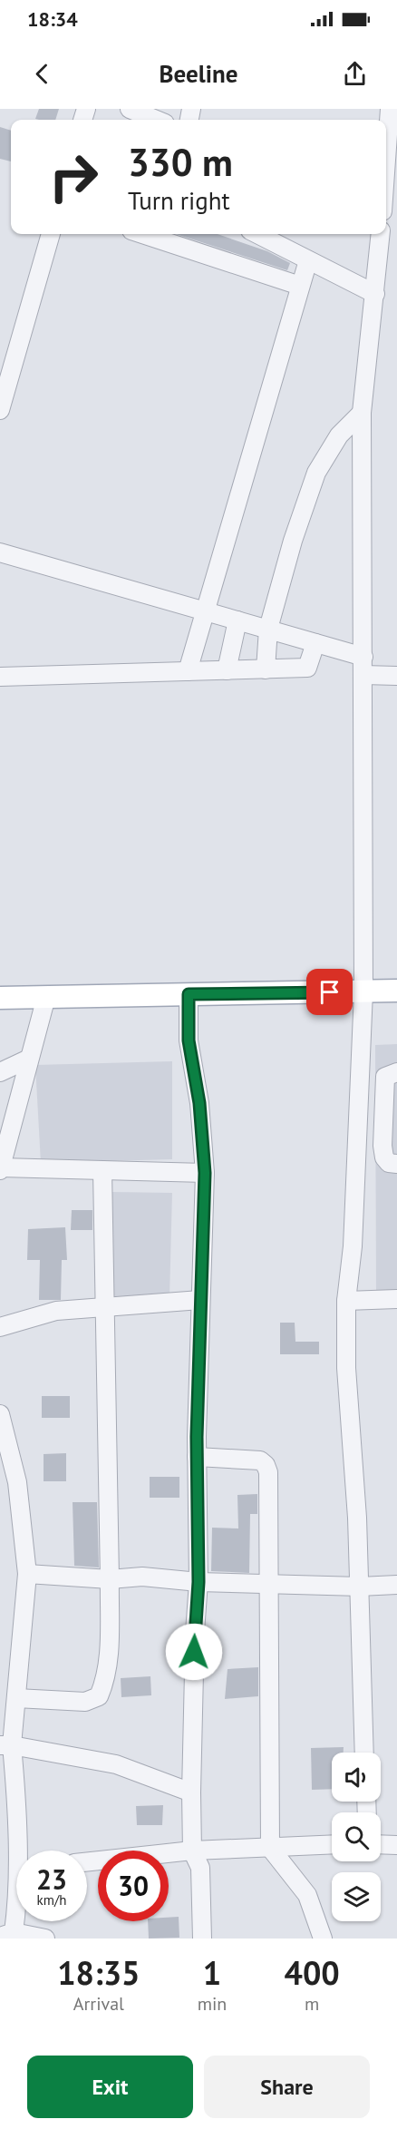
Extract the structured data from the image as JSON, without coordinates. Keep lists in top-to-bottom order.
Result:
{
  "page": {
    "status": "18:34",
    "header": "Beeline",
    "turn": ["330 m", "Turn right"],
    "speed": "23 km/h",
    "limit": "30",
    "eta": [
      "18:35",
      "Arrival",
      "1",
      "min",
      "400",
      "m"
    ],
    "buttons": ["Exit", "Share"]
  }
}
